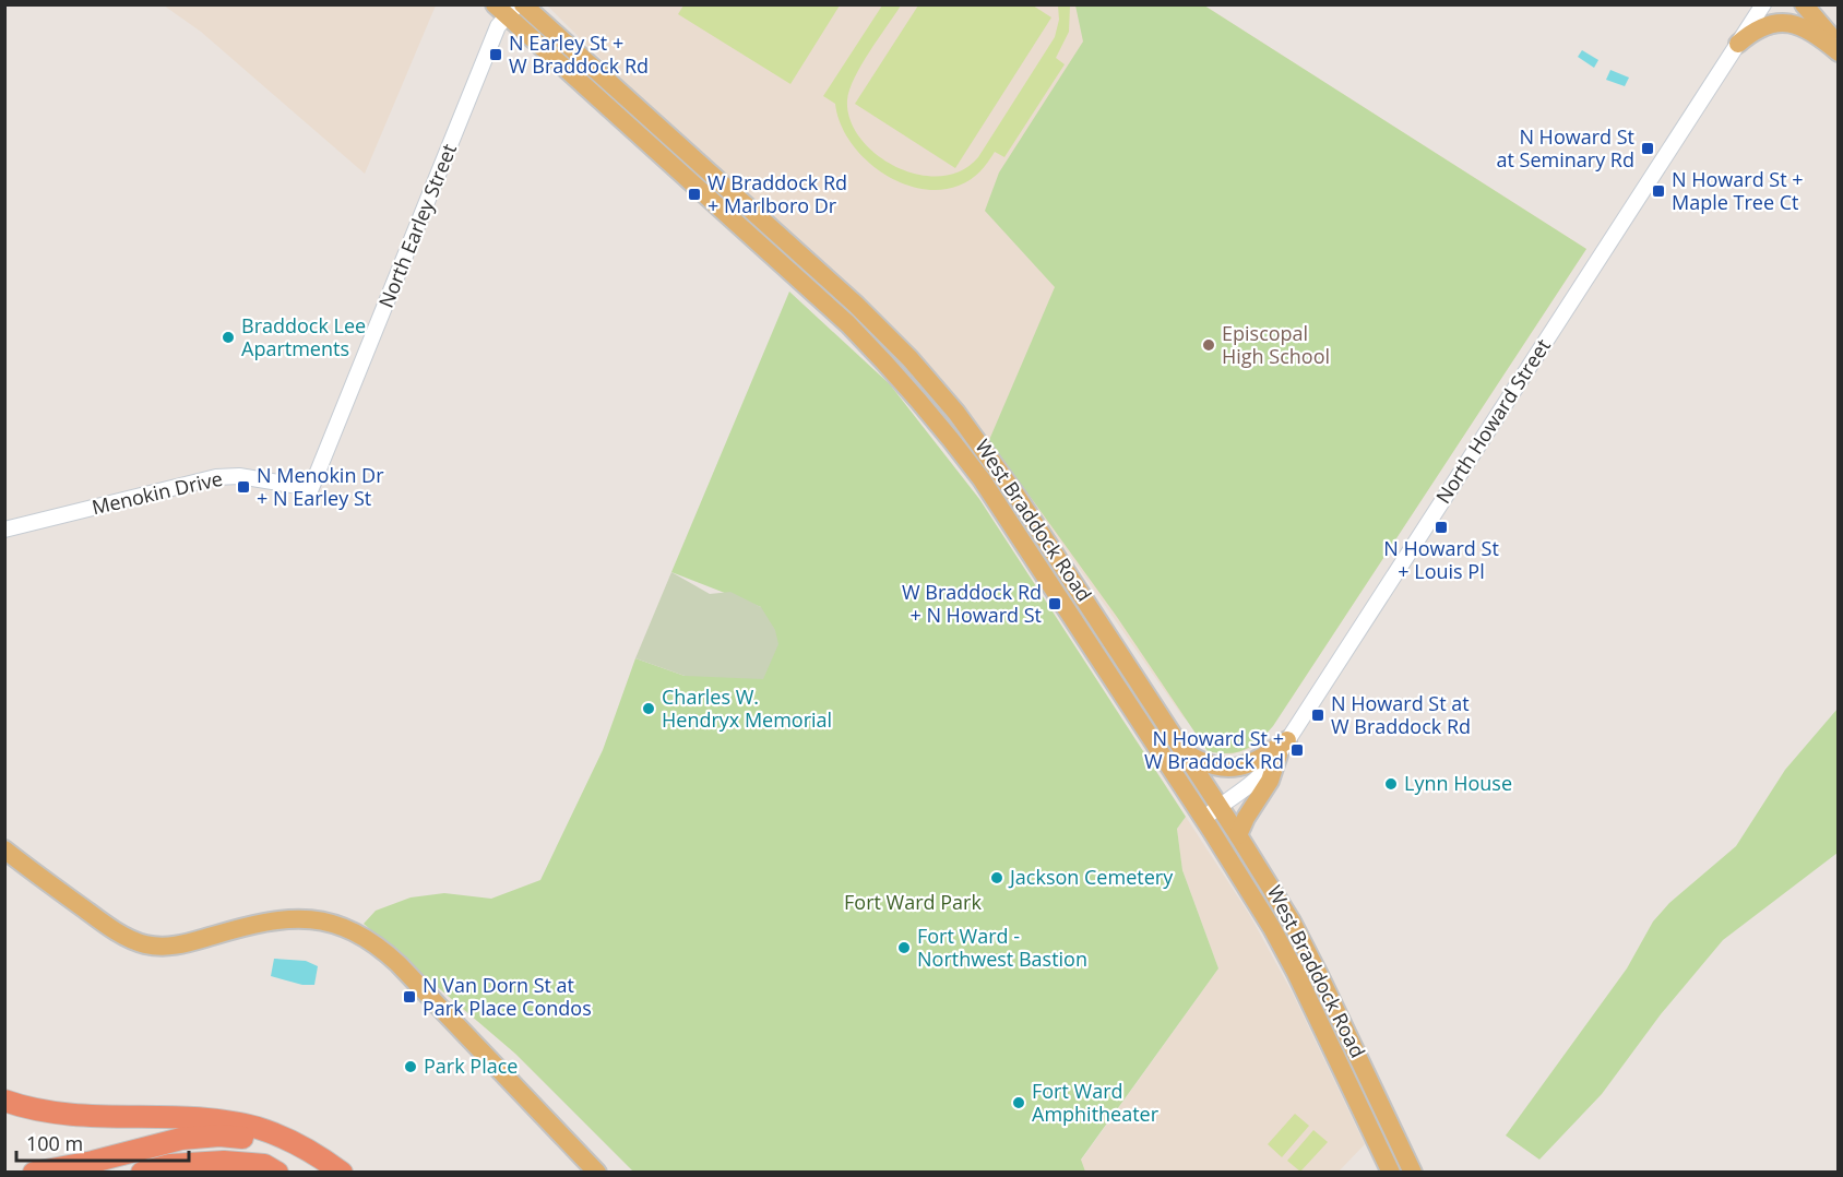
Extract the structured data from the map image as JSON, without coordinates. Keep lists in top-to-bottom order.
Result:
{
  "streets": {
    "main road": ["West Braddock Road"],
    "street": ["North Earley Street", "North Howard Street", "Menokin Drive"]
  },
  "crossings": [
    ["North Earley Street", "Menokin Drive"],
    ["North Earley Street", "West Braddock Road"],
    ["North Howard Street", "West Braddock Road"]
  ],
  "parks": ["Fort Ward Park"],
  "places": {
    "transit": [
      "N Earley St + W Braddock Rd",
      "N Howard St at Seminary Rd",
      "N Howard St + Maple Tree Ct",
      "W Braddock Rd + Marlboro Dr",
      "N Menokin Dr + N Earley St",
      "N Howard St + Louis Pl",
      "W Braddock Rd + N Howard St",
      "N Howard St at W Braddock Rd",
      "N Howard St + W Braddock Rd",
      "N Van Dorn St at Park Place Condos"
    ],
    "other": [
      "Braddock Lee Apartments",
      "Episcopal High School",
      "Charles W. Hendryx Memorial",
      "Lynn House",
      "Jackson Cemetery",
      "Fort Ward - Northwest Bastion",
      "Park Place",
      "Fort Ward Amphitheater"
    ]
  },
  "scale_bar": "100 m"
}
